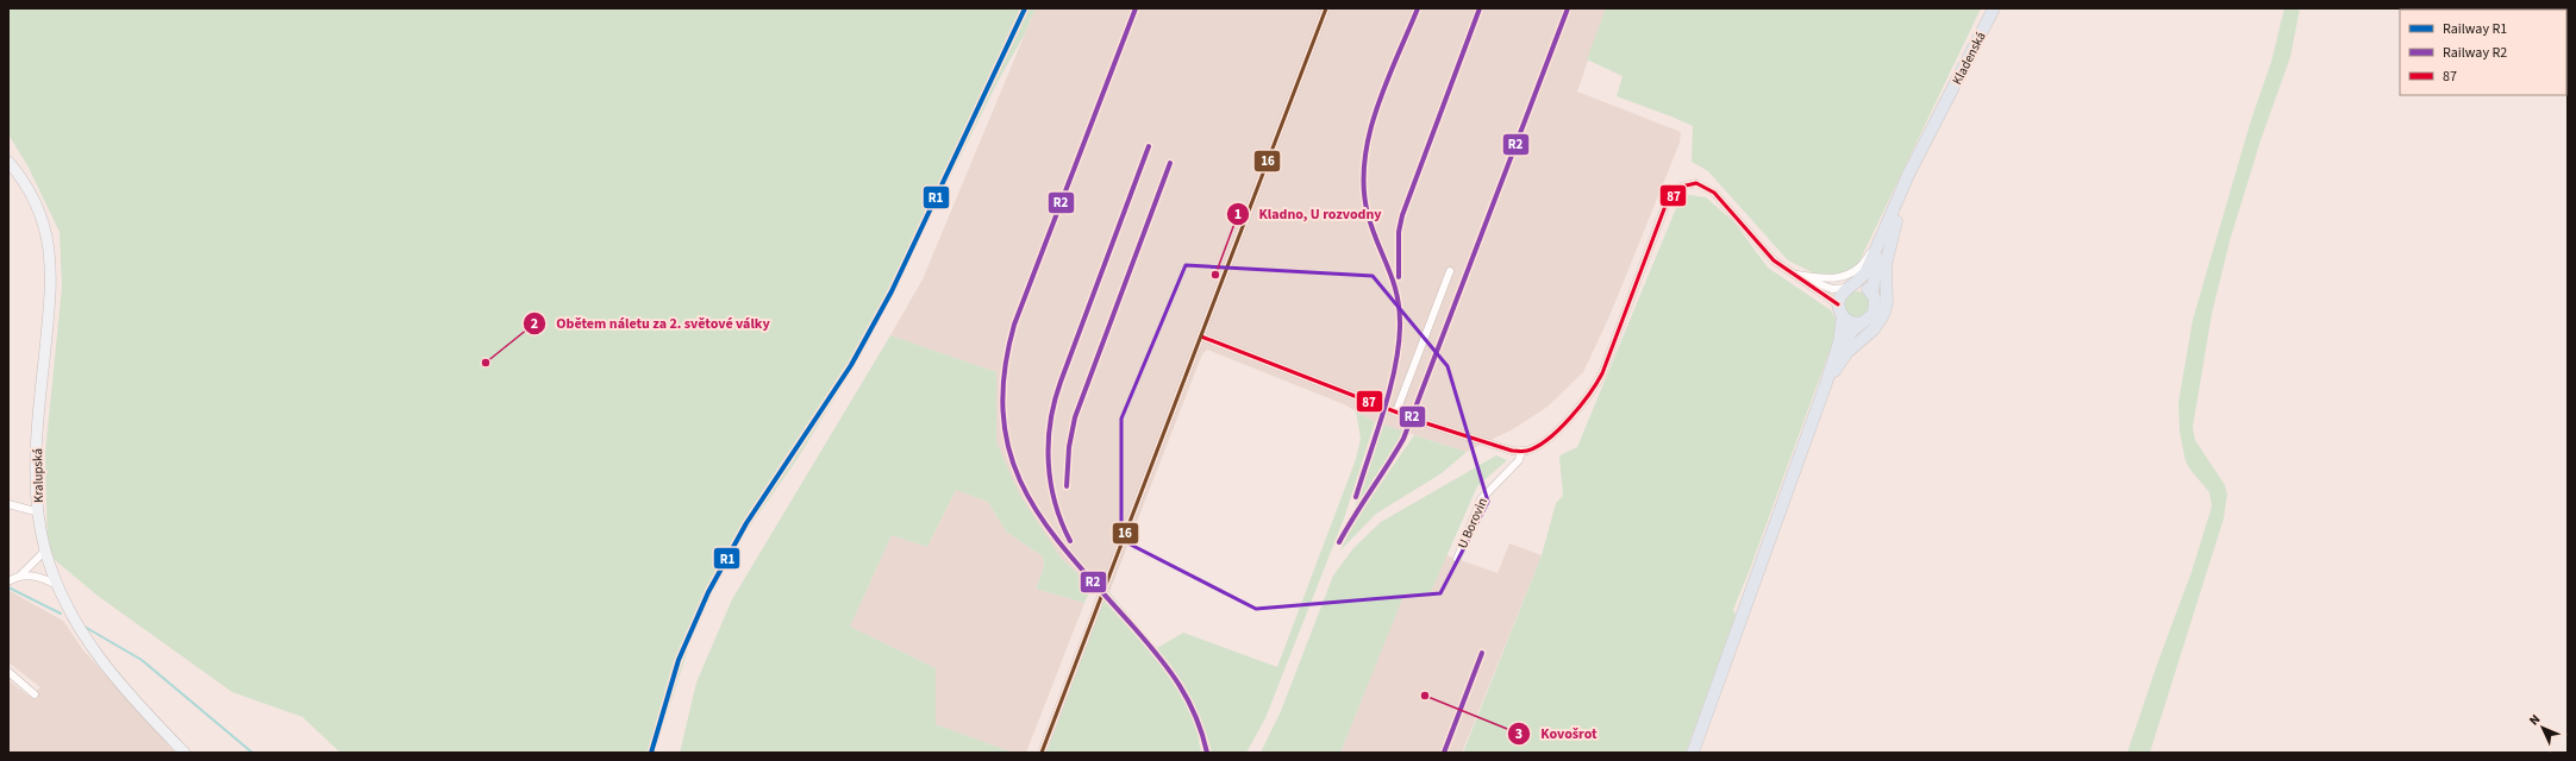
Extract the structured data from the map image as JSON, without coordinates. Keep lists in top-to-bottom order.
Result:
{
  "streets": {
    "main road": ["Kladenská", "Kralupská"],
    "street": ["U Borovin"]
  },
  "places": ["Kladno, U rozvodny", "Obětem náletu za 2. světové války", "Kovošrot"],
  "lines": [
    "rail line R1",
    "rail line R2",
    "transit line 16",
    "transit line 87"
  ],
  "legend": ["Railway R1", "Railway R2", "87"],
  "north": "top left"
}
